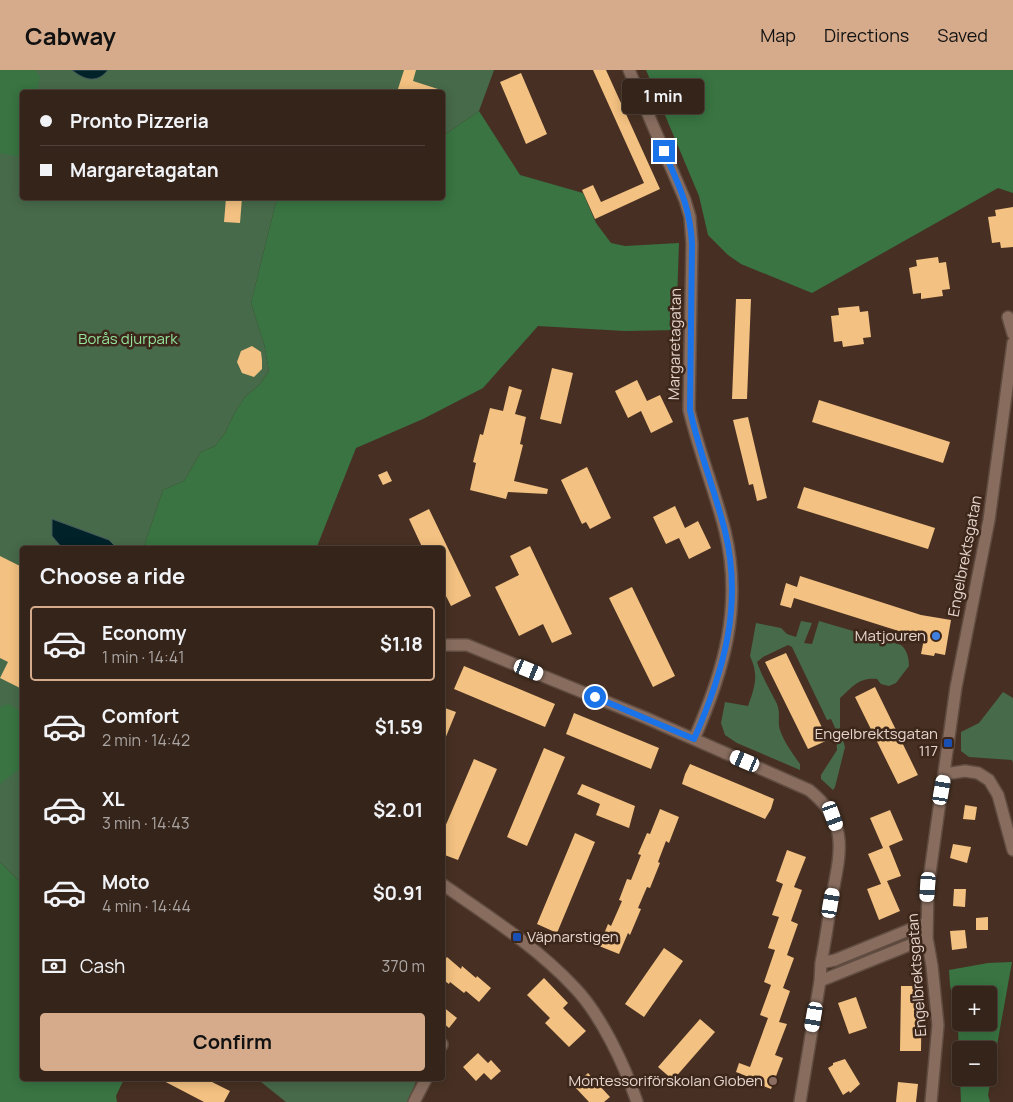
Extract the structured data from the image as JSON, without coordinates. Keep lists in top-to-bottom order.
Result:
{
  "streets": {
    "street": ["Margaretagatan", "Engelbrektsgatan"]
  },
  "parks": ["Borås djurpark"],
  "places": {
    "other": ["Matjouren", "Montessoriförskolan Globen"],
    "transit": ["Engelbrektsgatan 117", "Väpnarstigen"]
  },
  "page": {
    "header": "Cabway",
    "nav": ["Map", "Directions", "Saved"],
    "bubble": "1 min",
    "banner": ["Pronto Pizzeria", "Margaretagatan"],
    "heading": "Choose a ride",
    "list": [
      {
        "name": "Economy",
        "note": "1 min · 14:41",
        "value": "$1.18"
      },
      {
        "name": "Comfort",
        "note": "2 min · 14:42",
        "value": "$1.59"
      },
      {
        "name": "XL",
        "note": "3 min · 14:43",
        "value": "$2.01"
      },
      {
        "name": "Moto",
        "note": "4 min · 14:44",
        "value": "$0.91"
      }
    ],
    "pay": ["Cash", "370 m"],
    "map_buttons": ["+", "−"],
    "buttons": "Confirm"
  }
}
